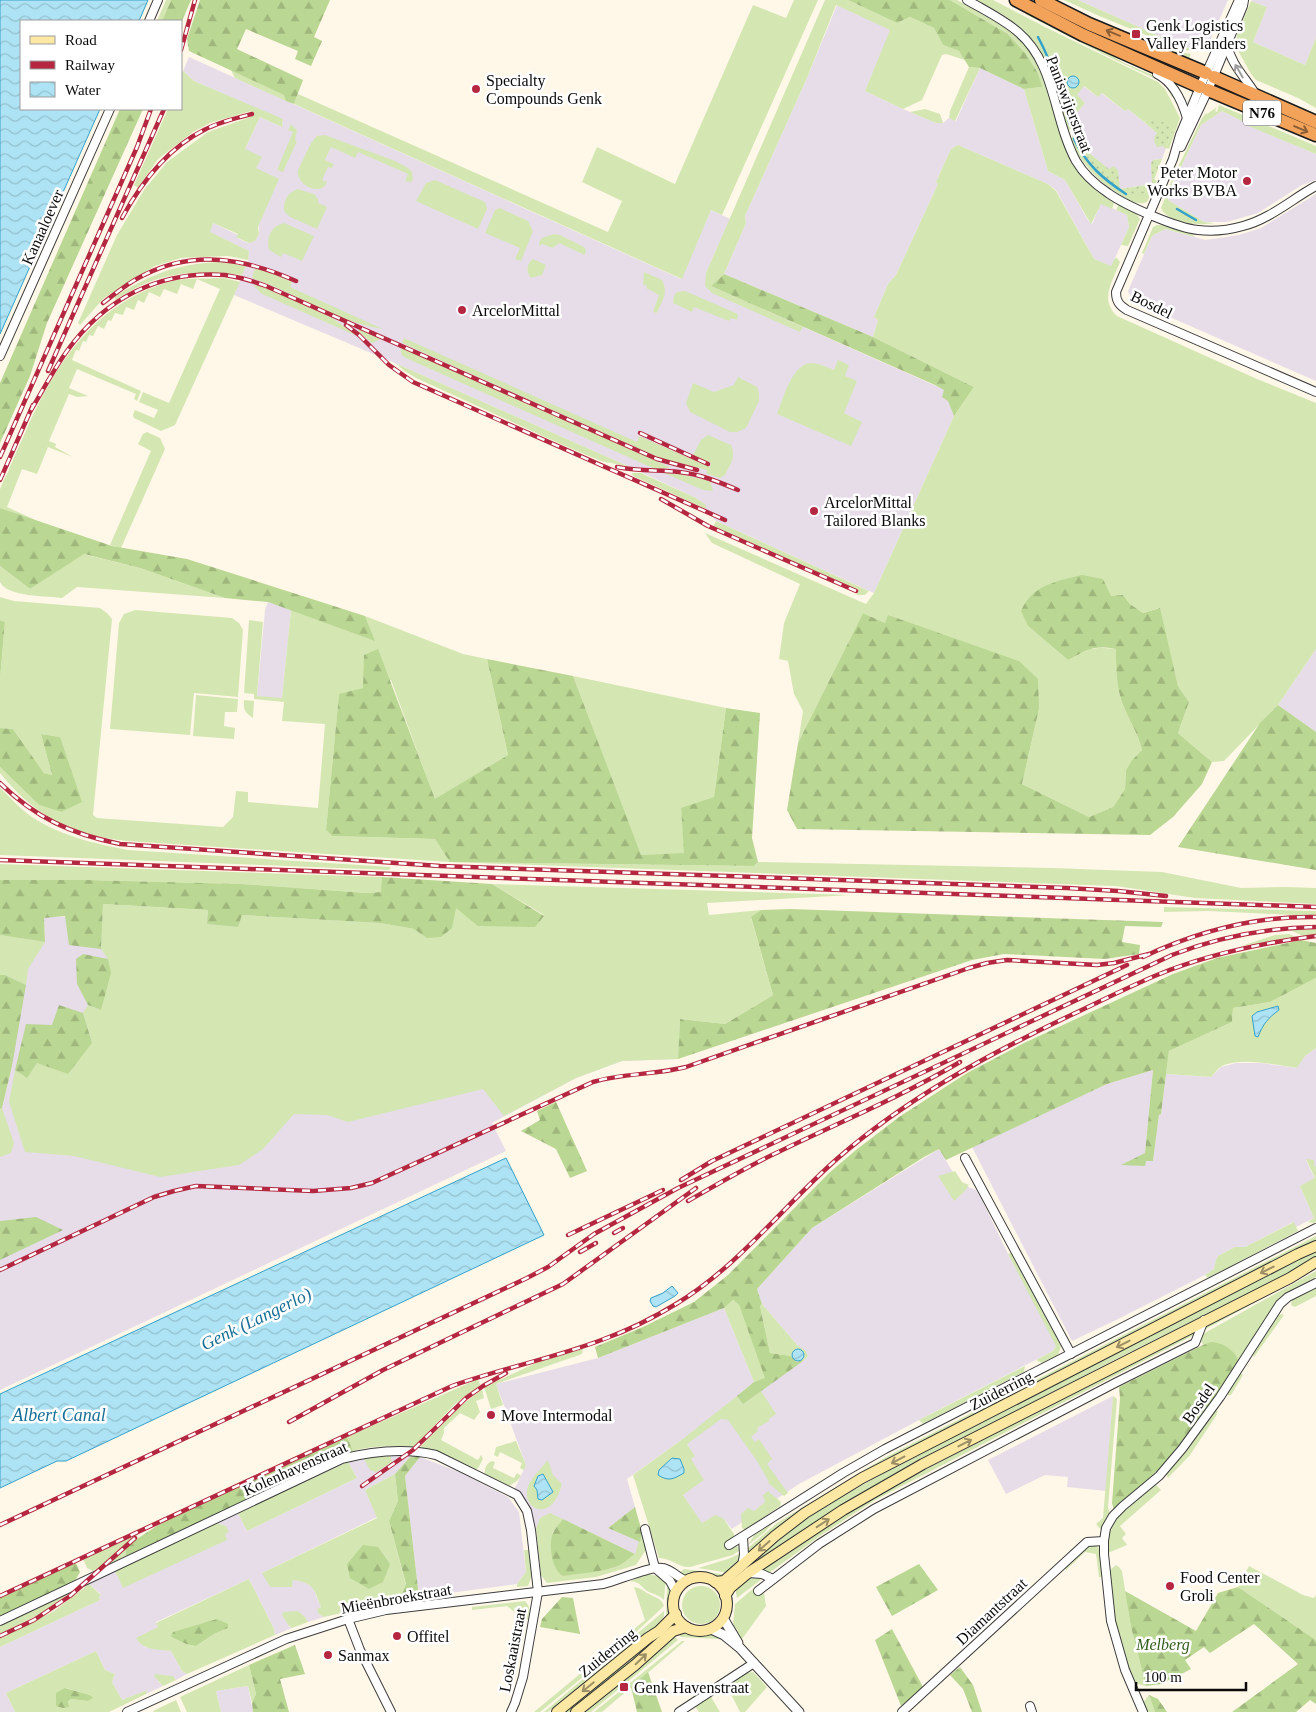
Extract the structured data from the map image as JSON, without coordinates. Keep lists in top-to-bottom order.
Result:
{
  "streets": {
    "highway": ["N76"],
    "main road": ["Zuiderring"],
    "street": [
      "Paniswijerstraat",
      "Kanaaloever",
      "Bosdel",
      "Kolenhavenstraat",
      "Mieënbroekstraat",
      "Diamantstraat",
      "Loskaaistraat"
    ]
  },
  "crossings": [
    ["Paniswijerstraat", "Bosdel"],
    ["N76", "Bosdel"],
    ["Bosdel", "Diamantstraat"],
    ["Kolenhavenstraat", "Mieënbroekstraat"],
    ["Kolenhavenstraat", "Loskaaistraat"],
    ["Mieënbroekstraat", "Loskaaistraat"]
  ],
  "water": ["Genk (Langerlo)", "Albert Canal"],
  "parks": ["Melberg"],
  "places": {
    "transit": ["Genk Logistics Valley Flanders", "Genk Havenstraat"],
    "other": [
      "Specialty Compounds Genk",
      "Peter Motor Works BVBA",
      "ArcelorMittal",
      "ArcelorMittal Tailored Blanks",
      "Move Intermodal",
      "Food Center Groli",
      "Offitel",
      "Sanmax"
    ]
  },
  "legend": ["Road", "Railway", "Water"],
  "scale_bar": "100 m"
}
